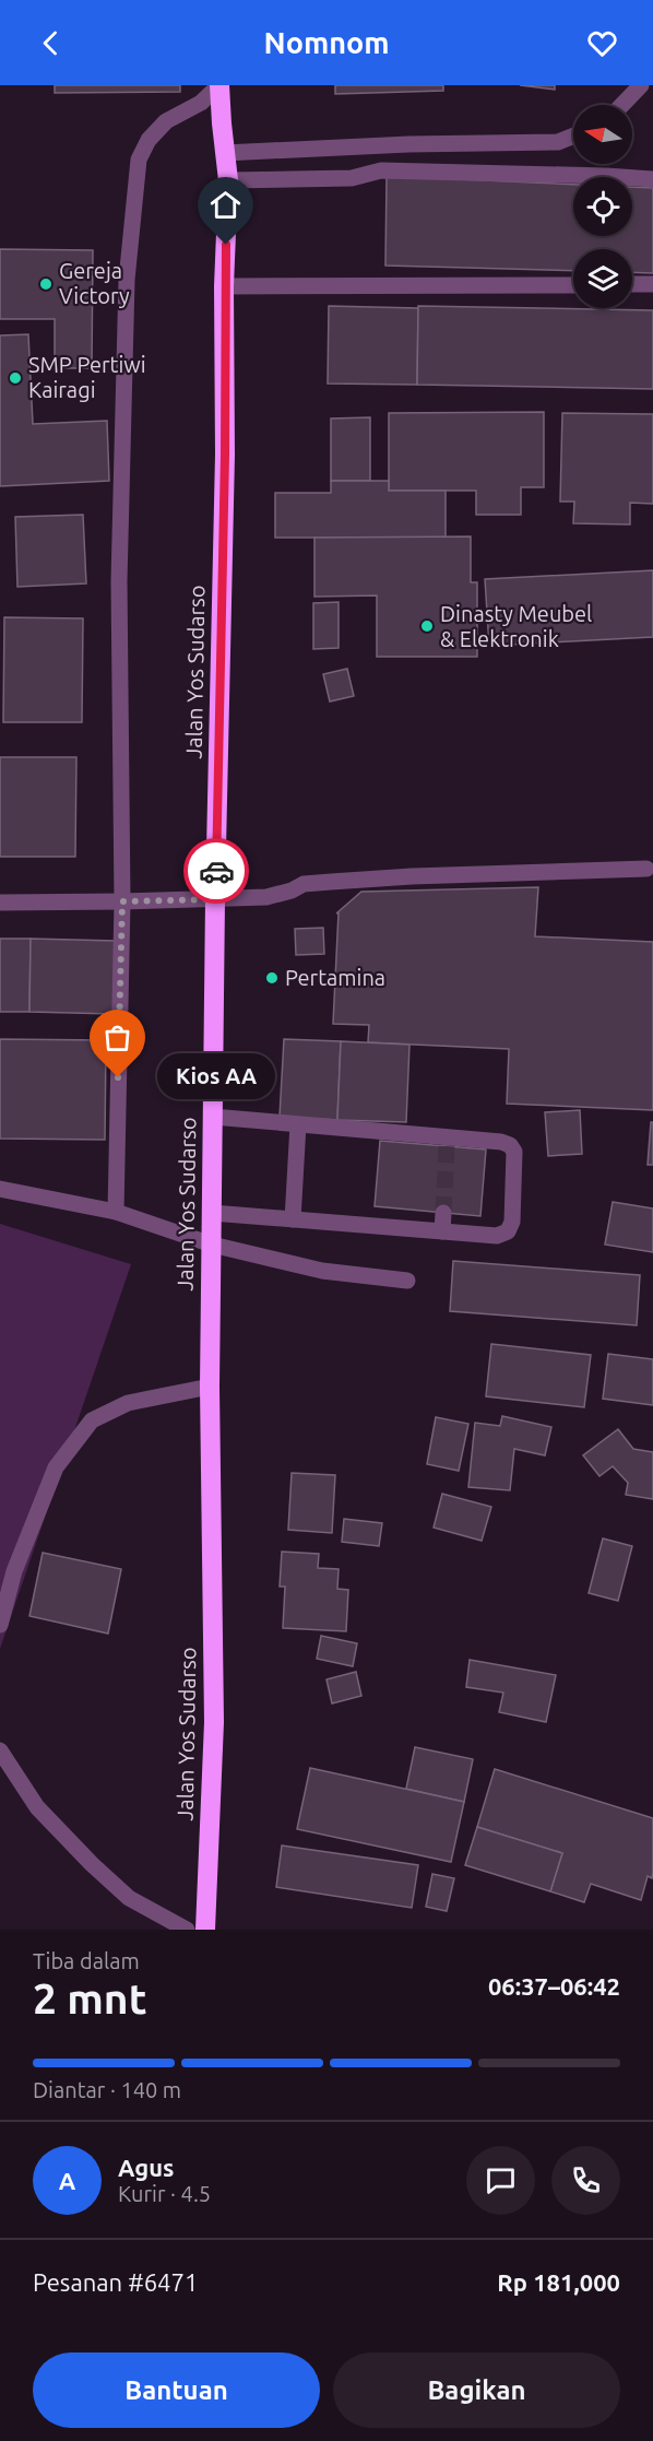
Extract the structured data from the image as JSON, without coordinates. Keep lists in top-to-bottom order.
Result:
{
  "streets": {
    "highway": ["Jalan Yos Sudarso"]
  },
  "places": [
    "Gereja Victory",
    "SMP Pertiwi Kairagi",
    "Dinasty Meubel & Elektronik",
    "Pertamina",
    "Kios AA"
  ],
  "north": "left",
  "page": {
    "header": "Nomnom",
    "bubble": "Kios AA",
    "heading": ["2 mnt", "Tiba dalam", "06:37–06:42"],
    "panel": [
      "Agus",
      "Kurir · 4.5",
      "Pesanan #6471",
      "Rp 181,000"
    ],
    "bar": "Diantar · 140 m",
    "round": "A",
    "buttons": ["Bantuan", "Bagikan"]
  }
}
